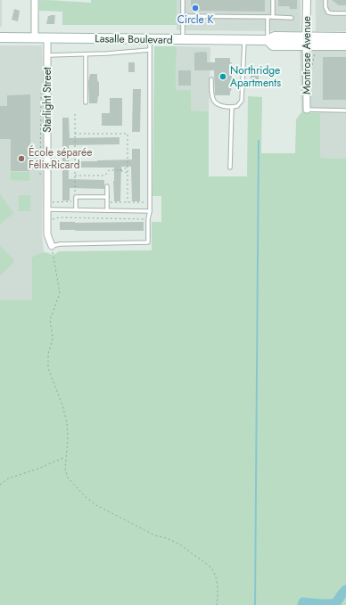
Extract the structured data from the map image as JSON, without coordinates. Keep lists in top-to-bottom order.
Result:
{
  "streets": {
    "main road": ["Lasalle Boulevard"],
    "street": ["Montrose Avenue", "Starlight Street"]
  },
  "crossings": [
    ["Lasalle Boulevard", "Montrose Avenue"],
    ["Lasalle Boulevard", "Starlight Street"]
  ],
  "places": ["Circle K", "Northridge Apartments", "École séparée Félix-Ricard"]
}
